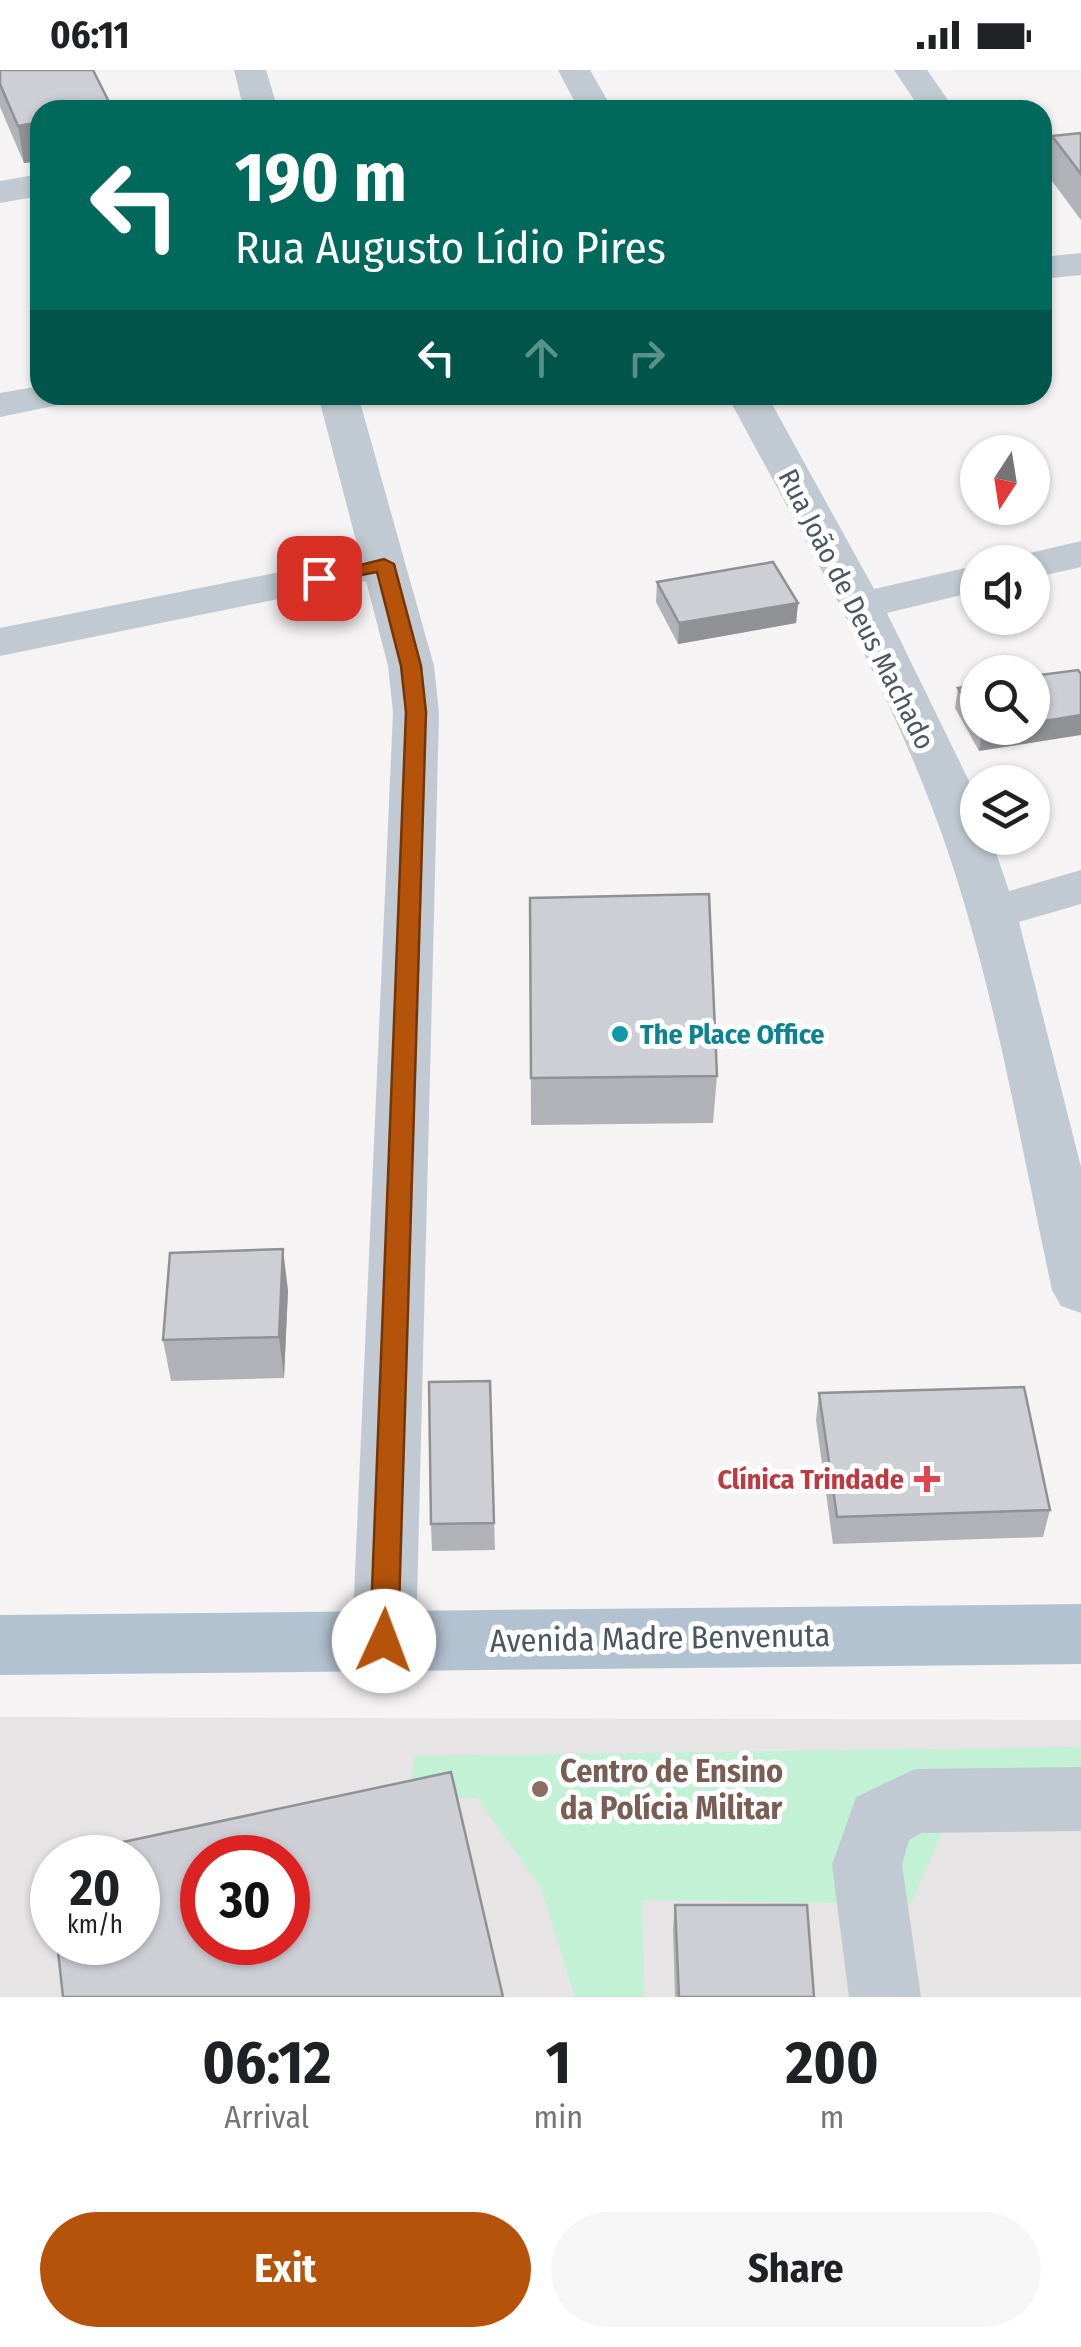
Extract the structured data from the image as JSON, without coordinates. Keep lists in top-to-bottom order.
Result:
{
  "streets": {
    "main road": ["Avenida Madre Benvenuta"],
    "street": ["Rua João de Deus Machado"]
  },
  "places": {
    "other": ["The Place Office", "Centro de Ensino da Polícia Militar"],
    "health": ["Clínica Trindade"]
  },
  "north": "bottom",
  "page": {
    "status": "06:11",
    "turn": ["190 m", "Rua Augusto Lídio Pires"],
    "speed": "20 km/h",
    "limit": "30",
    "eta": [
      "06:12",
      "Arrival",
      "1",
      "min",
      "200",
      "m"
    ],
    "buttons": ["Exit", "Share"]
  }
}
